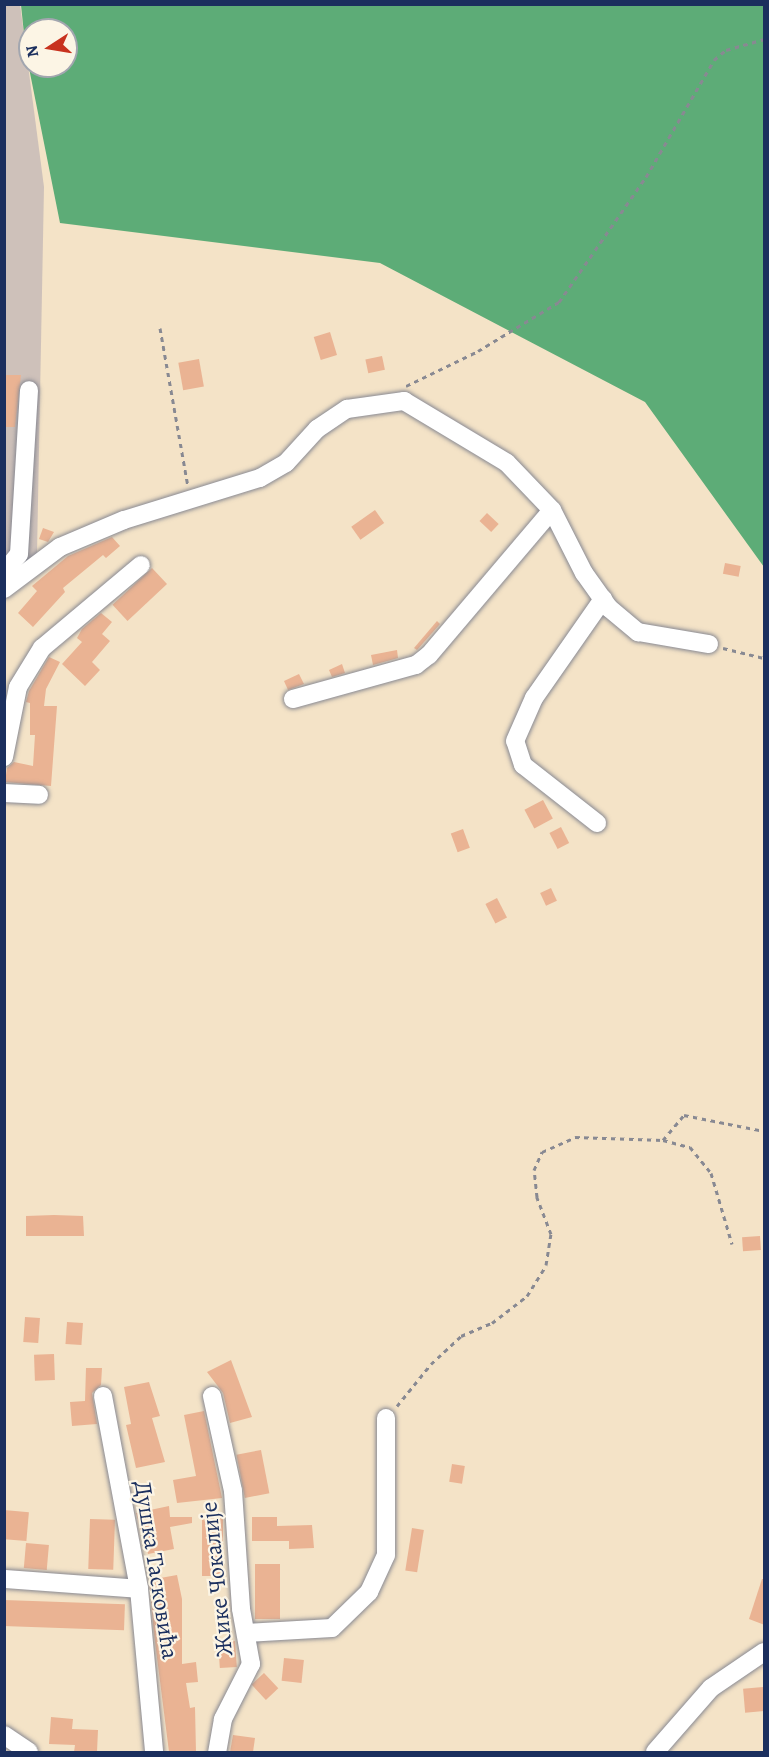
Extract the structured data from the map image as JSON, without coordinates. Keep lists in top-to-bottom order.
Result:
{
  "streets": {
    "street": ["Душка Тасковића", "Жике Чокалије"]
  },
  "north": "left"
}
